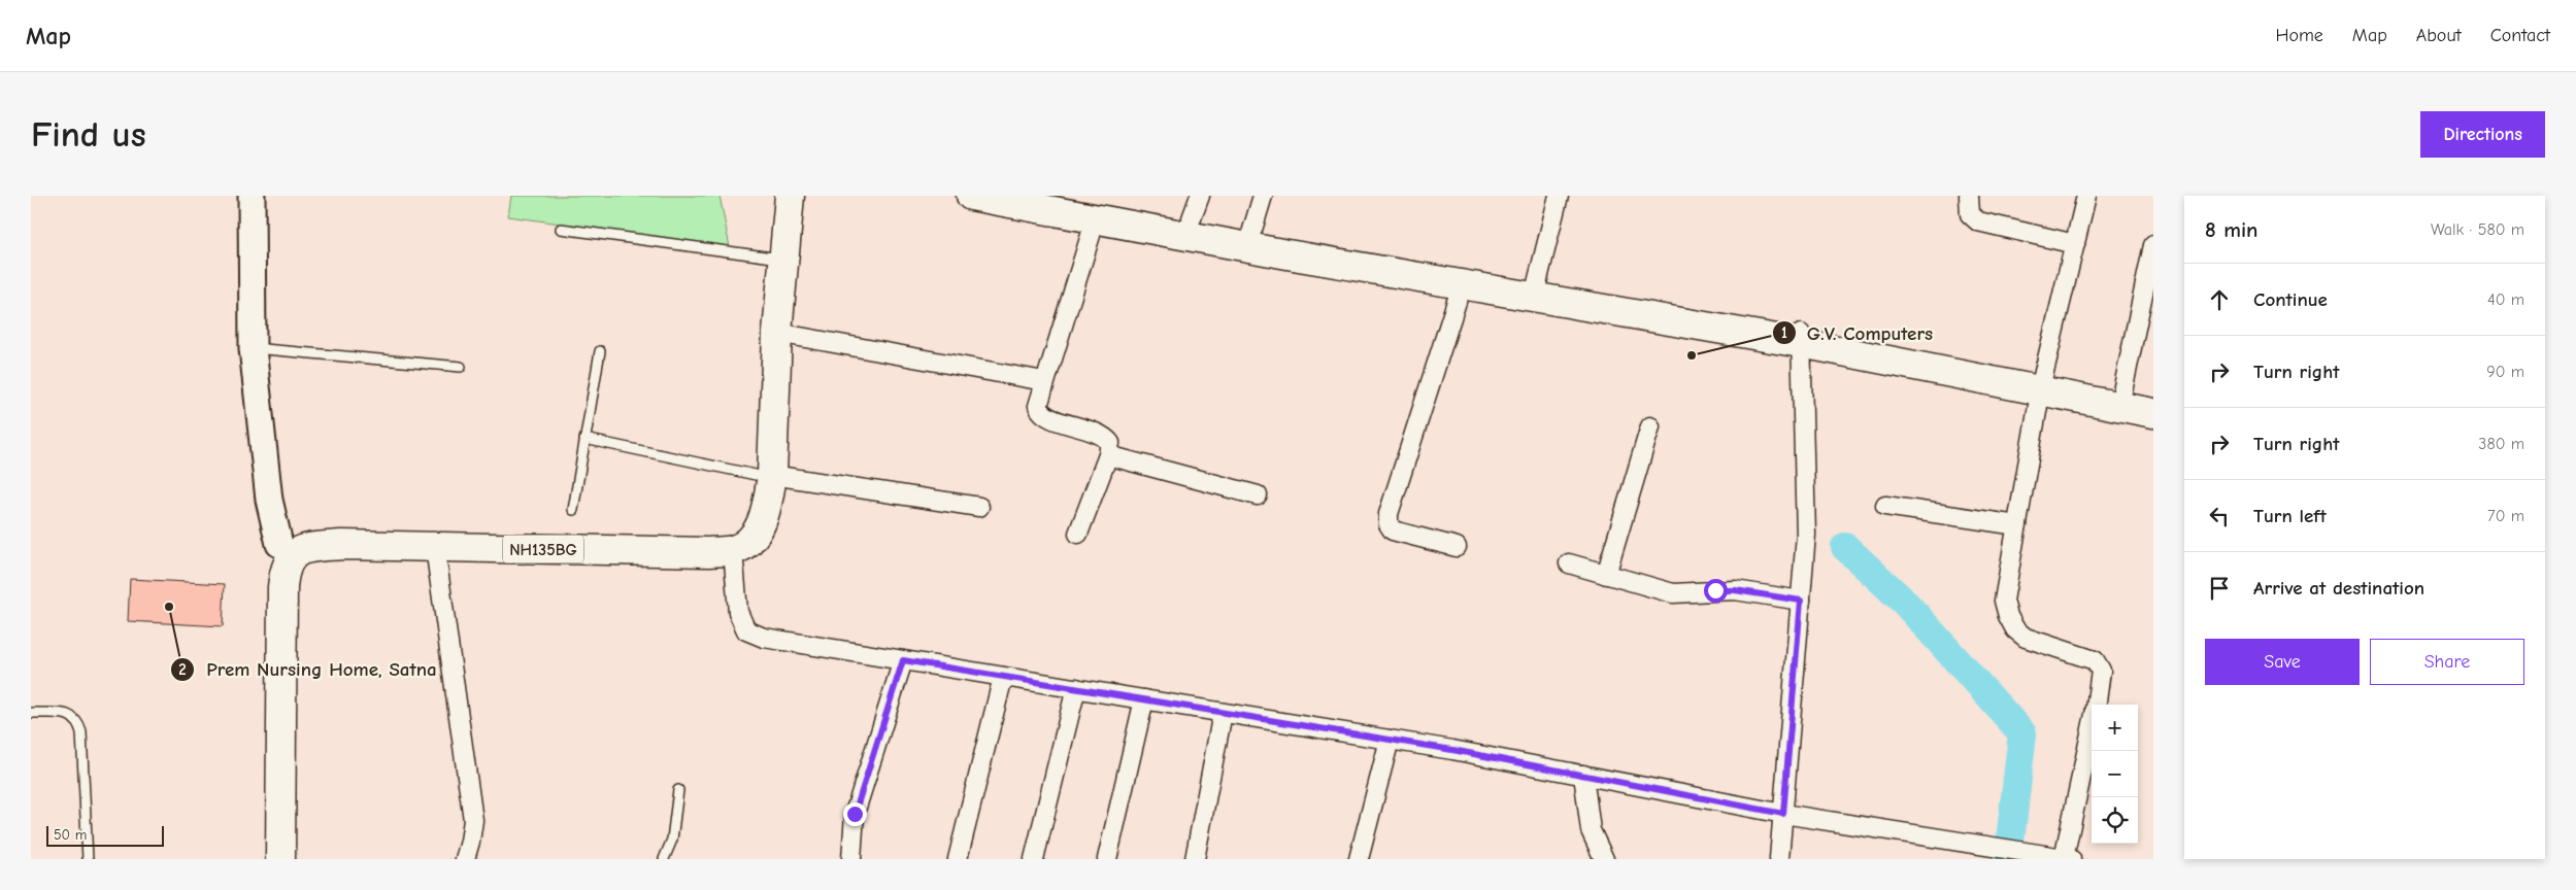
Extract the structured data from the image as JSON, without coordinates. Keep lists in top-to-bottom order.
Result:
{
  "streets": {
    "main road": ["NH135BG"]
  },
  "places": ["G.V. Computers", "Prem Nursing Home, Satna"],
  "scale_bar": "50 m",
  "page": {
    "header": "Map",
    "nav": [
      "Home",
      "Map",
      "About",
      "Contact"
    ],
    "buttons": [
      "Directions",
      ["Save", "Share"]
    ],
    "title": "Find us",
    "heading": ["8 min", "Walk · 580 m"],
    "list": [
      ["Continue", "40 m"],
      ["Turn right", "90 m"],
      ["Turn right", "380 m"],
      ["Turn left", "70 m"],
      "Arrive at destination"
    ],
    "map_buttons": ["+", "−"],
    "scale": "50 m"
  }
}
